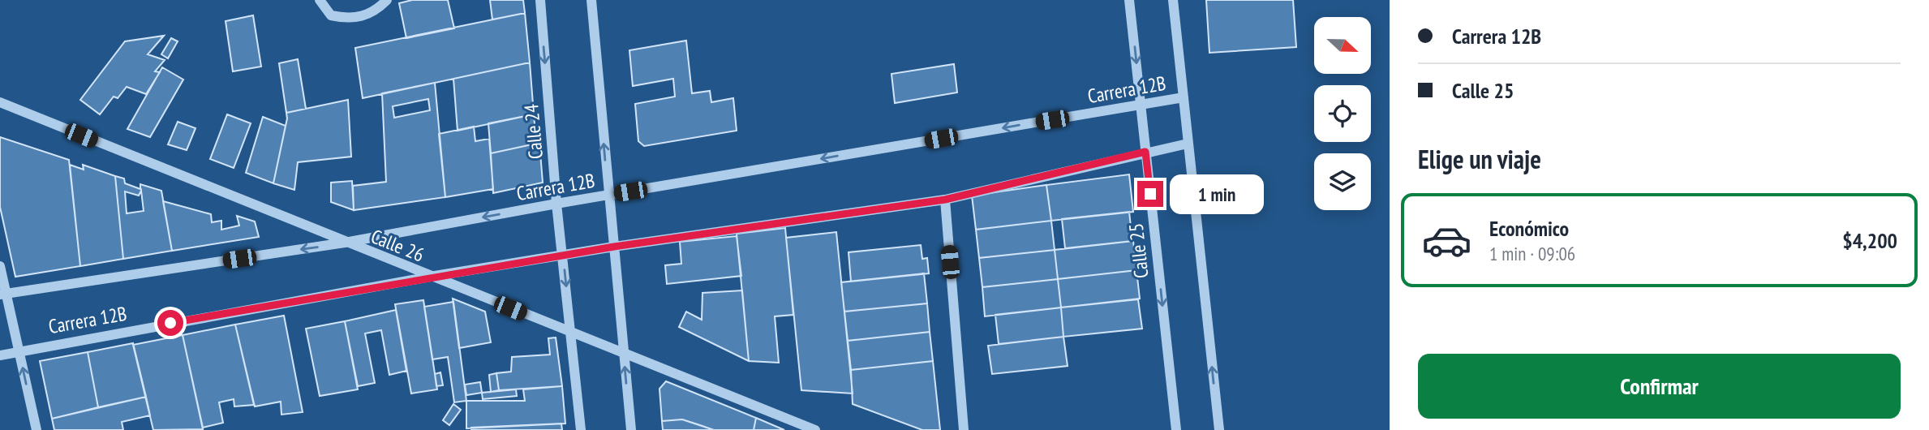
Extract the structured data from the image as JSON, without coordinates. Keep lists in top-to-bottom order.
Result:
{
  "streets": {
    "street": [
      "Carrera 12B",
      "Calle 24",
      "Calle 26",
      "Calle 25"
    ]
  },
  "crossings": [
    ["Carrera 12B", "Calle 24"],
    ["Carrera 12B", "Calle 26"],
    ["Carrera 12B", "Calle 25"],
    ["Calle 24", "Calle 26"]
  ],
  "north": "right",
  "page": {
    "banner": ["Carrera 12B", "Calle 25"],
    "heading": "Elige un viaje",
    "bubble": "1 min",
    "list": [
      {
        "name": "Económico",
        "note": "1 min · 09:06",
        "value": "$4,200"
      }
    ],
    "buttons": "Confirmar"
  }
}
